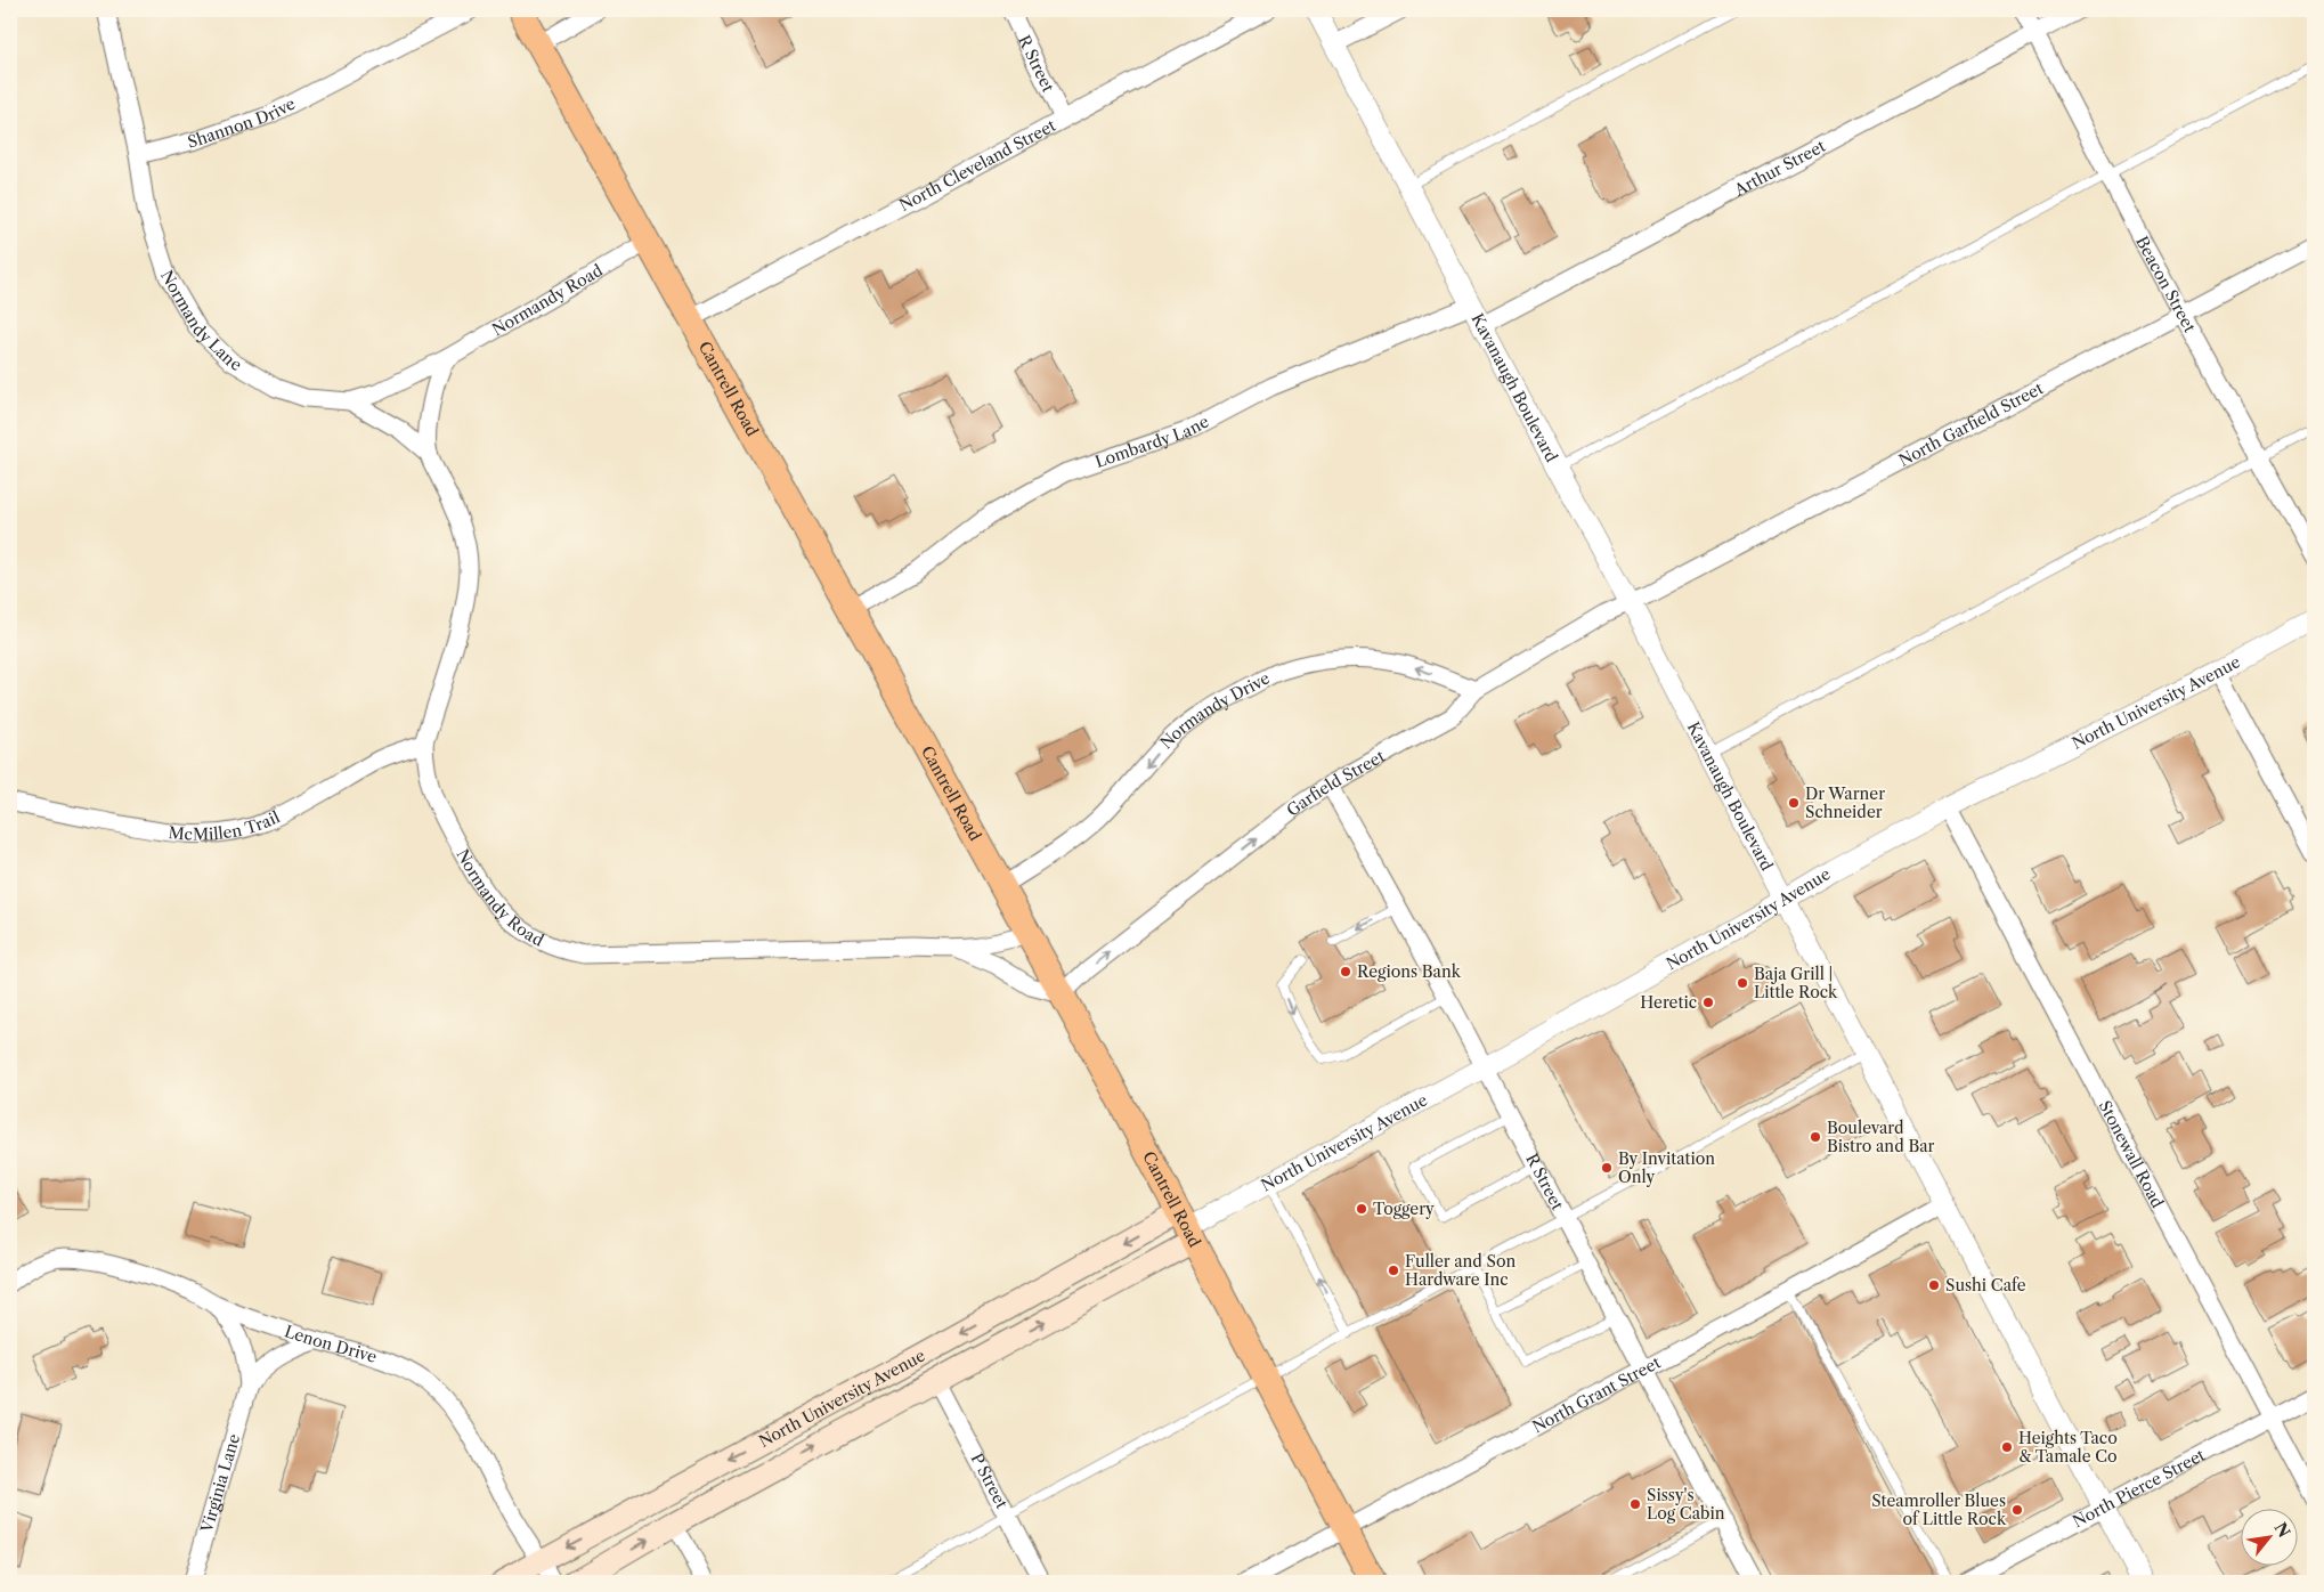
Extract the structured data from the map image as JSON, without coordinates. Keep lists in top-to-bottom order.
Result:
{
  "streets": {
    "main road": ["Cantrell Road", "North University Avenue"],
    "street": [
      "R Street",
      "Shannon Drive",
      "North Cleveland Street",
      "Arthur Street",
      "Beacon Street",
      "Normandy Road",
      "Normandy Lane",
      "Kavanaugh Boulevard",
      "North Garfield Street",
      "Lombardy Lane",
      "Normandy Drive",
      "Garfield Street",
      "McMillen Trail",
      "Stonewall Road",
      "Lenon Drive",
      "North Grant Street",
      "P Street",
      "Virginia Lane",
      "North Pierce Street"
    ]
  },
  "crossings": [
    ["R Street", "North Cleveland Street"],
    ["R Street", "North University Avenue"],
    ["R Street", "Garfield Street"],
    ["R Street", "North Grant Street"],
    ["Shannon Drive", "Normandy Lane"],
    ["North Cleveland Street", "Cantrell Road"],
    ["Arthur Street", "Beacon Street"],
    ["Arthur Street", "Kavanaugh Boulevard"],
    ["Beacon Street", "North Garfield Street"],
    ["Normandy Road", "Normandy Lane"],
    ["Normandy Road", "Cantrell Road"],
    ["Normandy Road", "Garfield Street"],
    ["Normandy Road", "McMillen Trail"],
    ["Kavanaugh Boulevard", "North Garfield Street"],
    ["Kavanaugh Boulevard", "Lombardy Lane"],
    ["Kavanaugh Boulevard", "North University Avenue"],
    ["Kavanaugh Boulevard", "Garfield Street"],
    ["Kavanaugh Boulevard", "North Grant Street"],
    ["Kavanaugh Boulevard", "North Pierce Street"],
    ["Cantrell Road", "Lombardy Lane"],
    ["Cantrell Road", "North University Avenue"],
    ["Cantrell Road", "Normandy Drive"],
    ["Cantrell Road", "Garfield Street"],
    ["Cantrell Road", "North Grant Street"],
    ["North Garfield Street", "Garfield Street"],
    ["North University Avenue", "Stonewall Road"],
    ["North University Avenue", "Lenon Drive"],
    ["North University Avenue", "P Street"],
    ["Normandy Drive", "Garfield Street"],
    ["Stonewall Road", "North Pierce Street"],
    ["Lenon Drive", "Virginia Lane"]
  ],
  "one_way": ["Normandy Drive", "Garfield Street"],
  "places": [
    "Dr Warner Schneider",
    "Regions Bank",
    "Baja Grill | Little Rock",
    "Heretic",
    "Boulevard Bistro and Bar",
    "By Invitation Only",
    "Toggery",
    "Fuller and Son Hardware Inc",
    "Sushi Cafe",
    "Heights Taco & Tamale Co",
    "Sissy's Log Cabin",
    "Steamroller Blues of Little Rock"
  ],
  "north": "top right"
}
